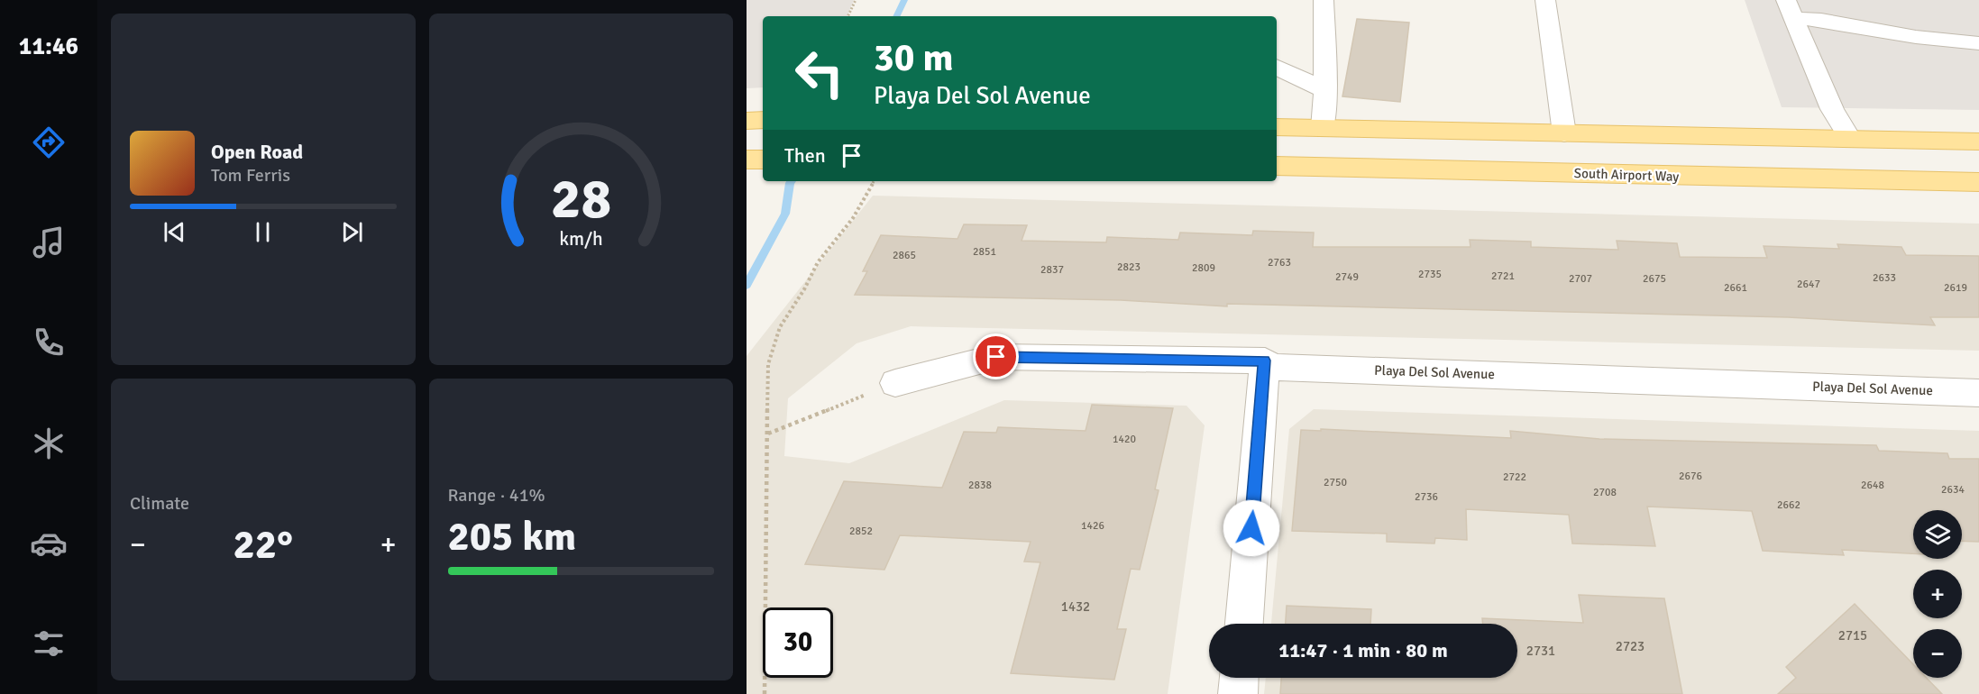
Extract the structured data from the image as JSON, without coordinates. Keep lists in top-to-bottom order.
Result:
{
  "streets": {
    "main road": ["South Airport Way"],
    "street": ["Playa Del Sol Avenue"]
  },
  "house_numbers": [
    "2851",
    "2865",
    "2763",
    "2823",
    "2809",
    "2837",
    "2735",
    "2721",
    "2749",
    "2633",
    "2707",
    "2675",
    "2647",
    "2661",
    "2619",
    "1420",
    "2676",
    "2722",
    "2750",
    "2838",
    "2648",
    "2634",
    "2708",
    "2736",
    "2662",
    "1426",
    "2852",
    "1432",
    "2715",
    "2723",
    "2731"
  ],
  "page": {
    "tabs": "11:46",
    "turn": ["30 m", "Playa Del Sol Avenue"],
    "then": "Then",
    "song": ["Open Road", "Tom Ferris"],
    "tile": [
      "Climate",
      ["Range · 41%", "205 km"]
    ],
    "map_buttons": ["+", "−"],
    "heat": ["−", "22°", "+"],
    "limit": "30",
    "trip": "11:47 · 1 min · 80 m",
    "gauge": ["28", "km/h"]
  }
}
